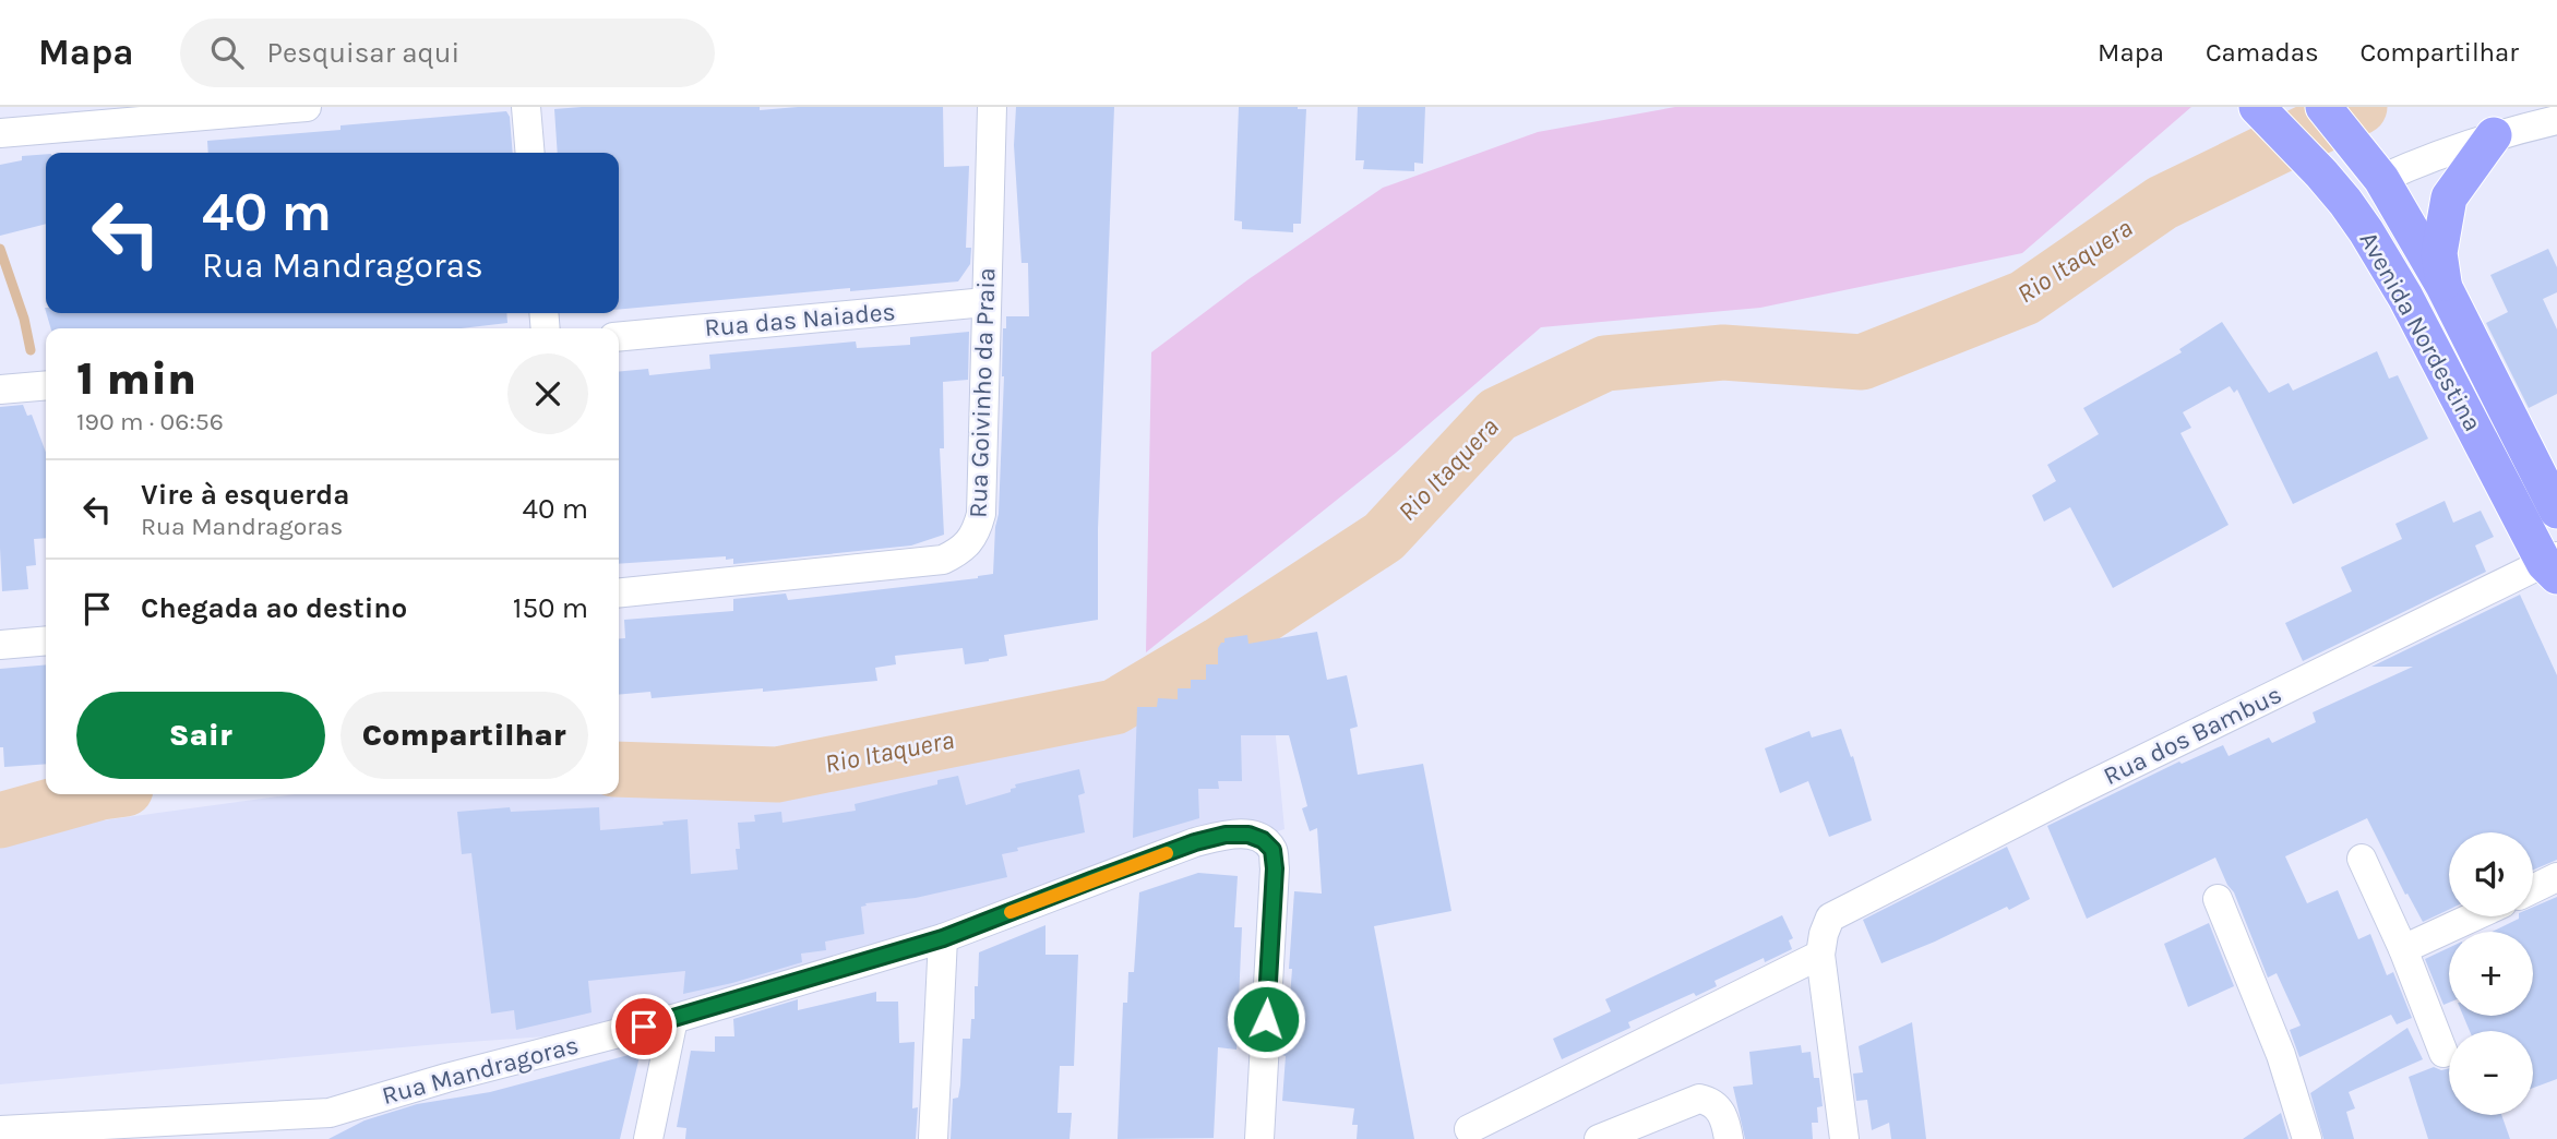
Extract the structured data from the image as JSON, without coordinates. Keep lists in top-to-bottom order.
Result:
{
  "streets": {
    "main road": ["Avenida Nordestina"],
    "street": [
      "Rua das Naiades",
      "Rua Goivinho da Praia",
      "Rua dos Bambus",
      "Rua Mandragoras"
    ]
  },
  "crossings": [
    ["Rua das Naiades", "Rua Goivinho da Praia"],
    ["Avenida Nordestina", "Rua dos Bambus"]
  ],
  "water": ["Rio Itaquera"],
  "page": {
    "header": "Mapa",
    "search": "Pesquisar aqui",
    "nav": ["Mapa", "Camadas", "Compartilhar"],
    "turn": ["40 m", "Rua Mandragoras"],
    "heading": ["1 min", "190 m · 06:56"],
    "list": [
      {
        "name": "Vire à esquerda",
        "note": "Rua Mandragoras",
        "value": "40 m"
      },
      {
        "name": "Chegada ao destino",
        "value": "150 m"
      }
    ],
    "buttons": ["Sair", "Compartilhar"],
    "map_buttons": ["+", "−"]
  }
}
